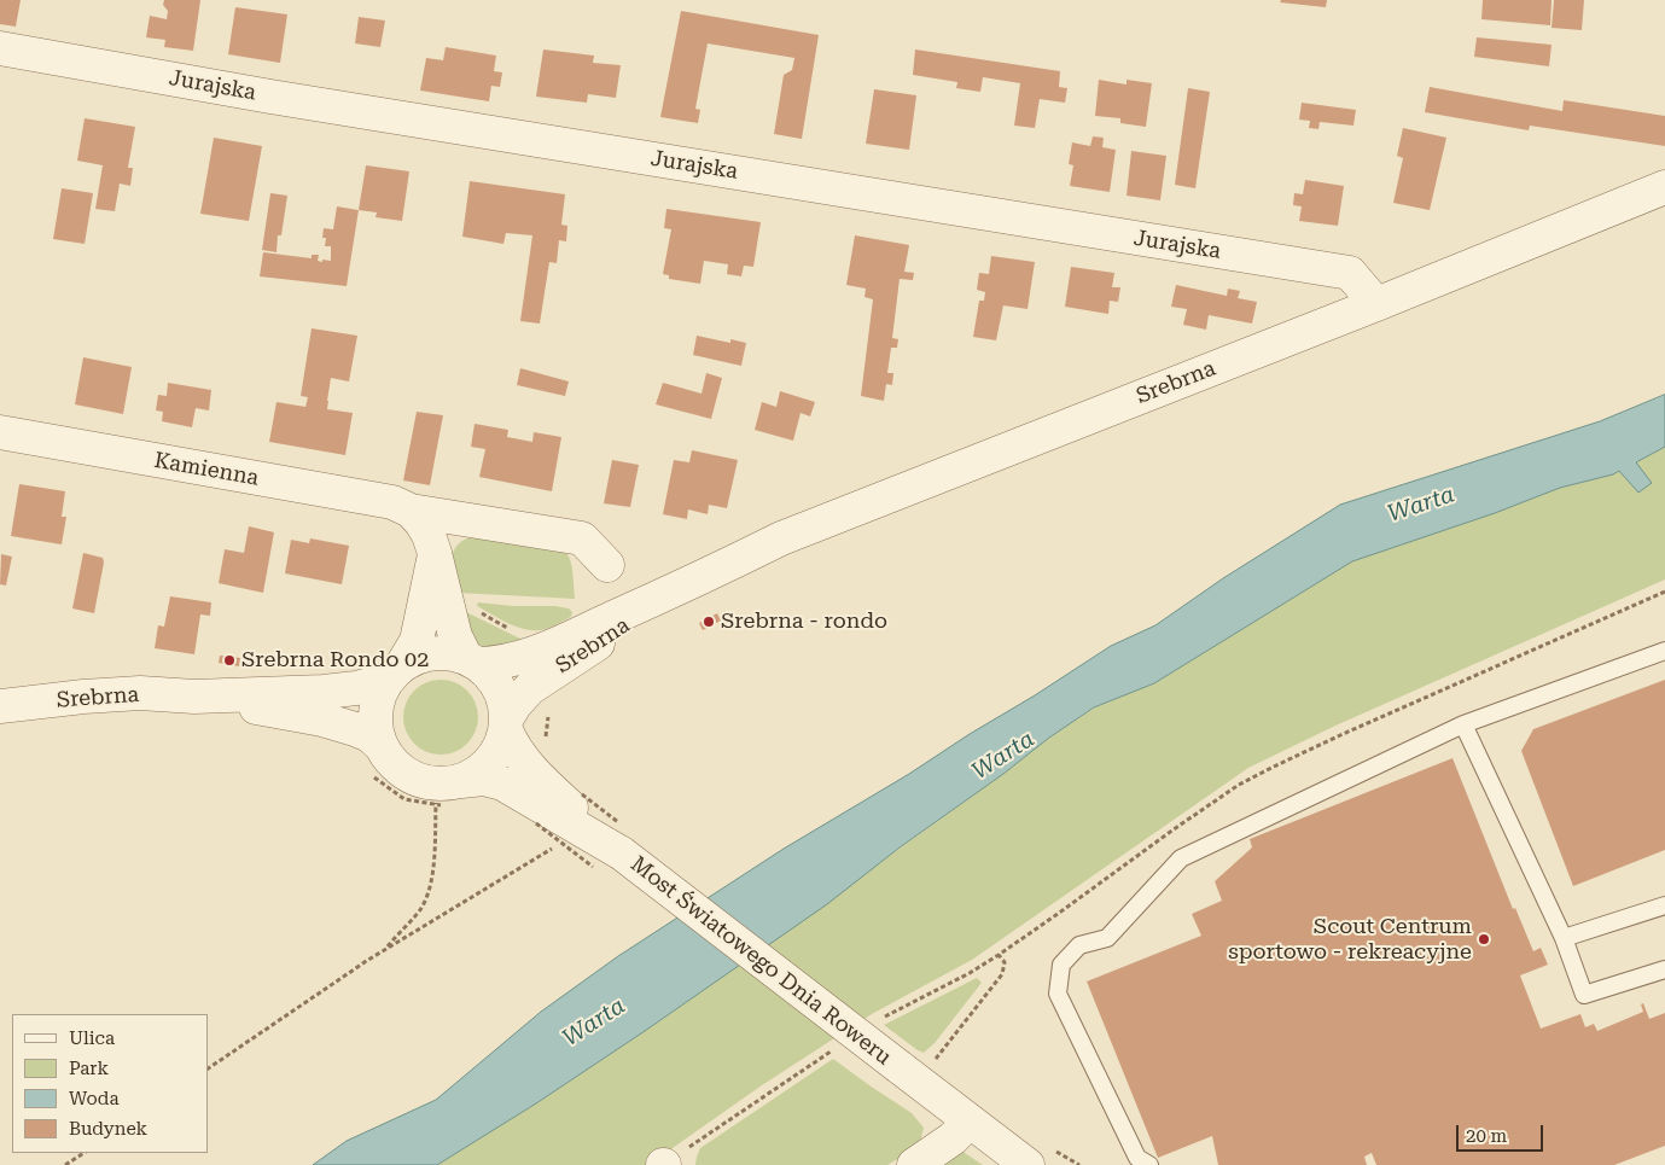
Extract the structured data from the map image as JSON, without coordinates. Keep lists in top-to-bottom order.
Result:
{
  "streets": {
    "street": [
      "Jurajska",
      "Srebrna",
      "Kamienna",
      "Most Światowego Dnia Roweru"
    ]
  },
  "crossings": [
    ["Jurajska", "Srebrna"]
  ],
  "water": ["Warta"],
  "places": ["Srebrna - rondo", "Srebrna Rondo 02", "Scout Centrum sportowo - rekreacyjne"],
  "legend": [
    "Ulica",
    "Park",
    "Woda",
    "Budynek"
  ],
  "scale_bar": "20 m"
}
